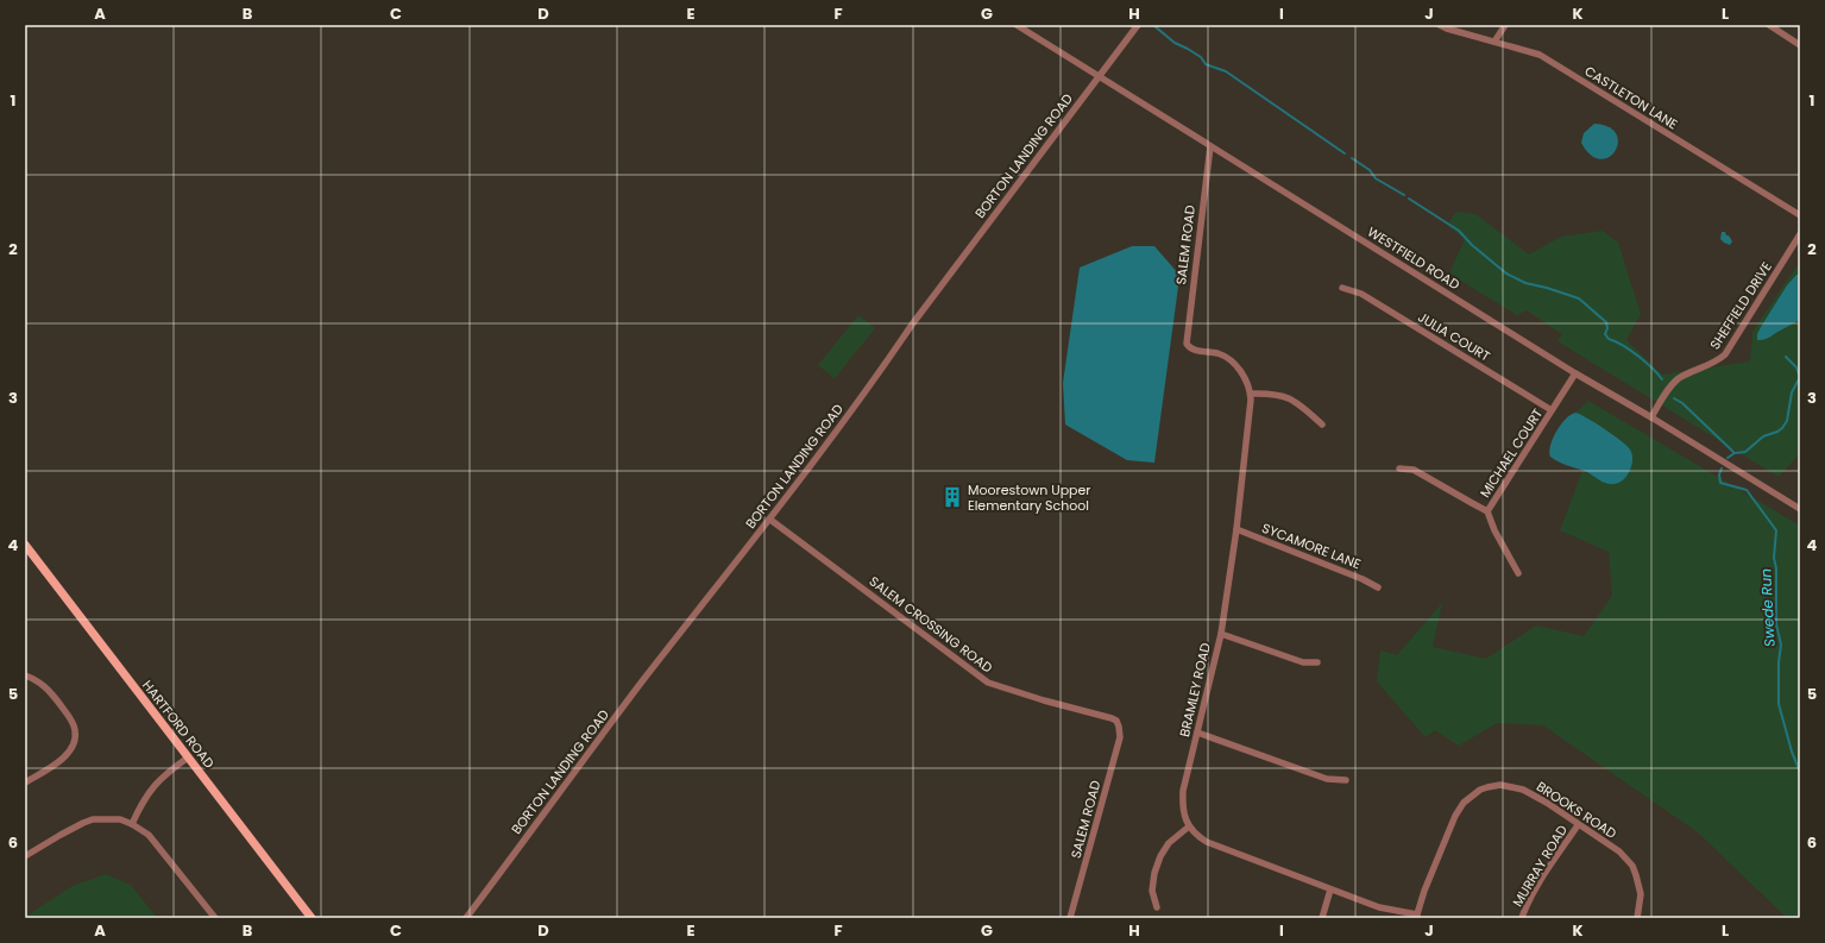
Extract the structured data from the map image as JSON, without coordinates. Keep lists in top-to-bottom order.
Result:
{
  "streets": {
    "main road": ["HARTFORD ROAD"],
    "street": [
      "CASTLETON LANE",
      "BORTON LANDING ROAD",
      "SALEM ROAD",
      "WESTFIELD ROAD",
      "SHEFFIELD DRIVE",
      "JULIA COURT",
      "MICHAEL COURT",
      "SYCAMORE LANE",
      "SALEM CROSSING ROAD",
      "BRAMLEY ROAD",
      "BROOKS ROAD",
      "MURRAY ROAD"
    ]
  },
  "crossings": [
    ["BORTON LANDING ROAD", "WESTFIELD ROAD"],
    ["BORTON LANDING ROAD", "SALEM CROSSING ROAD"],
    ["SALEM ROAD", "WESTFIELD ROAD"],
    ["SALEM ROAD", "SALEM CROSSING ROAD"],
    ["SALEM ROAD", "BRAMLEY ROAD"],
    ["WESTFIELD ROAD", "SHEFFIELD DRIVE"],
    ["WESTFIELD ROAD", "MICHAEL COURT"],
    ["JULIA COURT", "MICHAEL COURT"],
    ["SYCAMORE LANE", "BRAMLEY ROAD"],
    ["BROOKS ROAD", "MURRAY ROAD"]
  ],
  "water": ["Swede Run"],
  "places": {
    "building": ["Moorestown Upper Elementary School"]
  },
  "grid": {
    "columns": [
      "A",
      "B",
      "C",
      "D",
      "E",
      "F",
      "G",
      "H",
      "I",
      "J",
      "K",
      "L"
    ],
    "rows": [
      "1",
      "2",
      "3",
      "4",
      "5",
      "6"
    ]
  }
}
